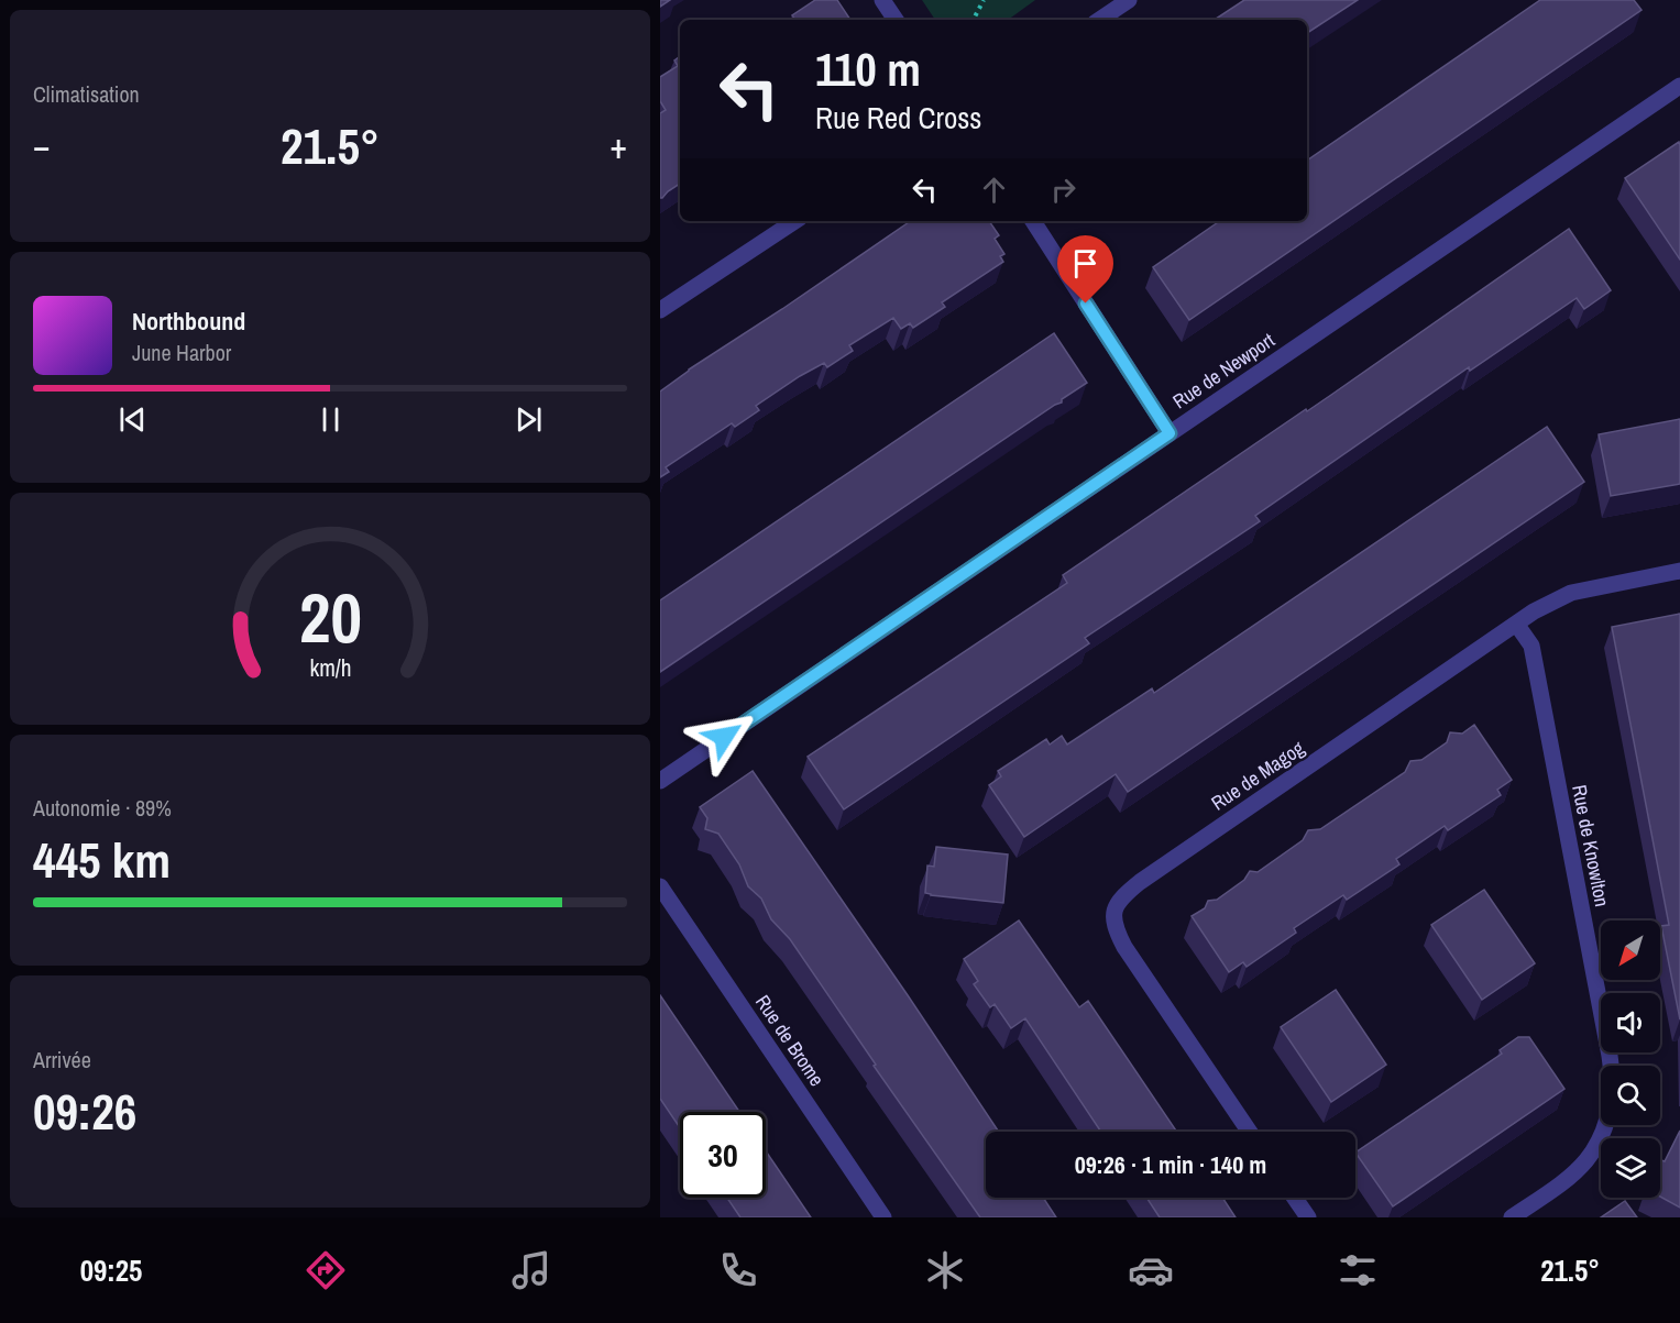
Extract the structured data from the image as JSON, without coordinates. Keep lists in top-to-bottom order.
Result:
{
  "streets": {
    "street": [
      "Rue de Newport",
      "Rue de Magog",
      "Rue de Knowlton",
      "Rue de Brome"
    ]
  },
  "crossings": [
    ["Rue de Magog", "Rue de Knowlton"]
  ],
  "north": "bottom left",
  "page": {
    "tile": [
      "Climatisation",
      ["Autonomie · 89%", "445 km"],
      ["Arrivée", "09:26"]
    ],
    "turn": ["110 m", "Rue Red Cross"],
    "heat": ["−", "21.5°", "+"],
    "song": ["Northbound", "June Harbor"],
    "limit": "30",
    "trip": "09:26 · 1 min · 140 m",
    "tabs": ["09:25", "21.5°"],
    "gauge": ["20", "km/h"]
  }
}
